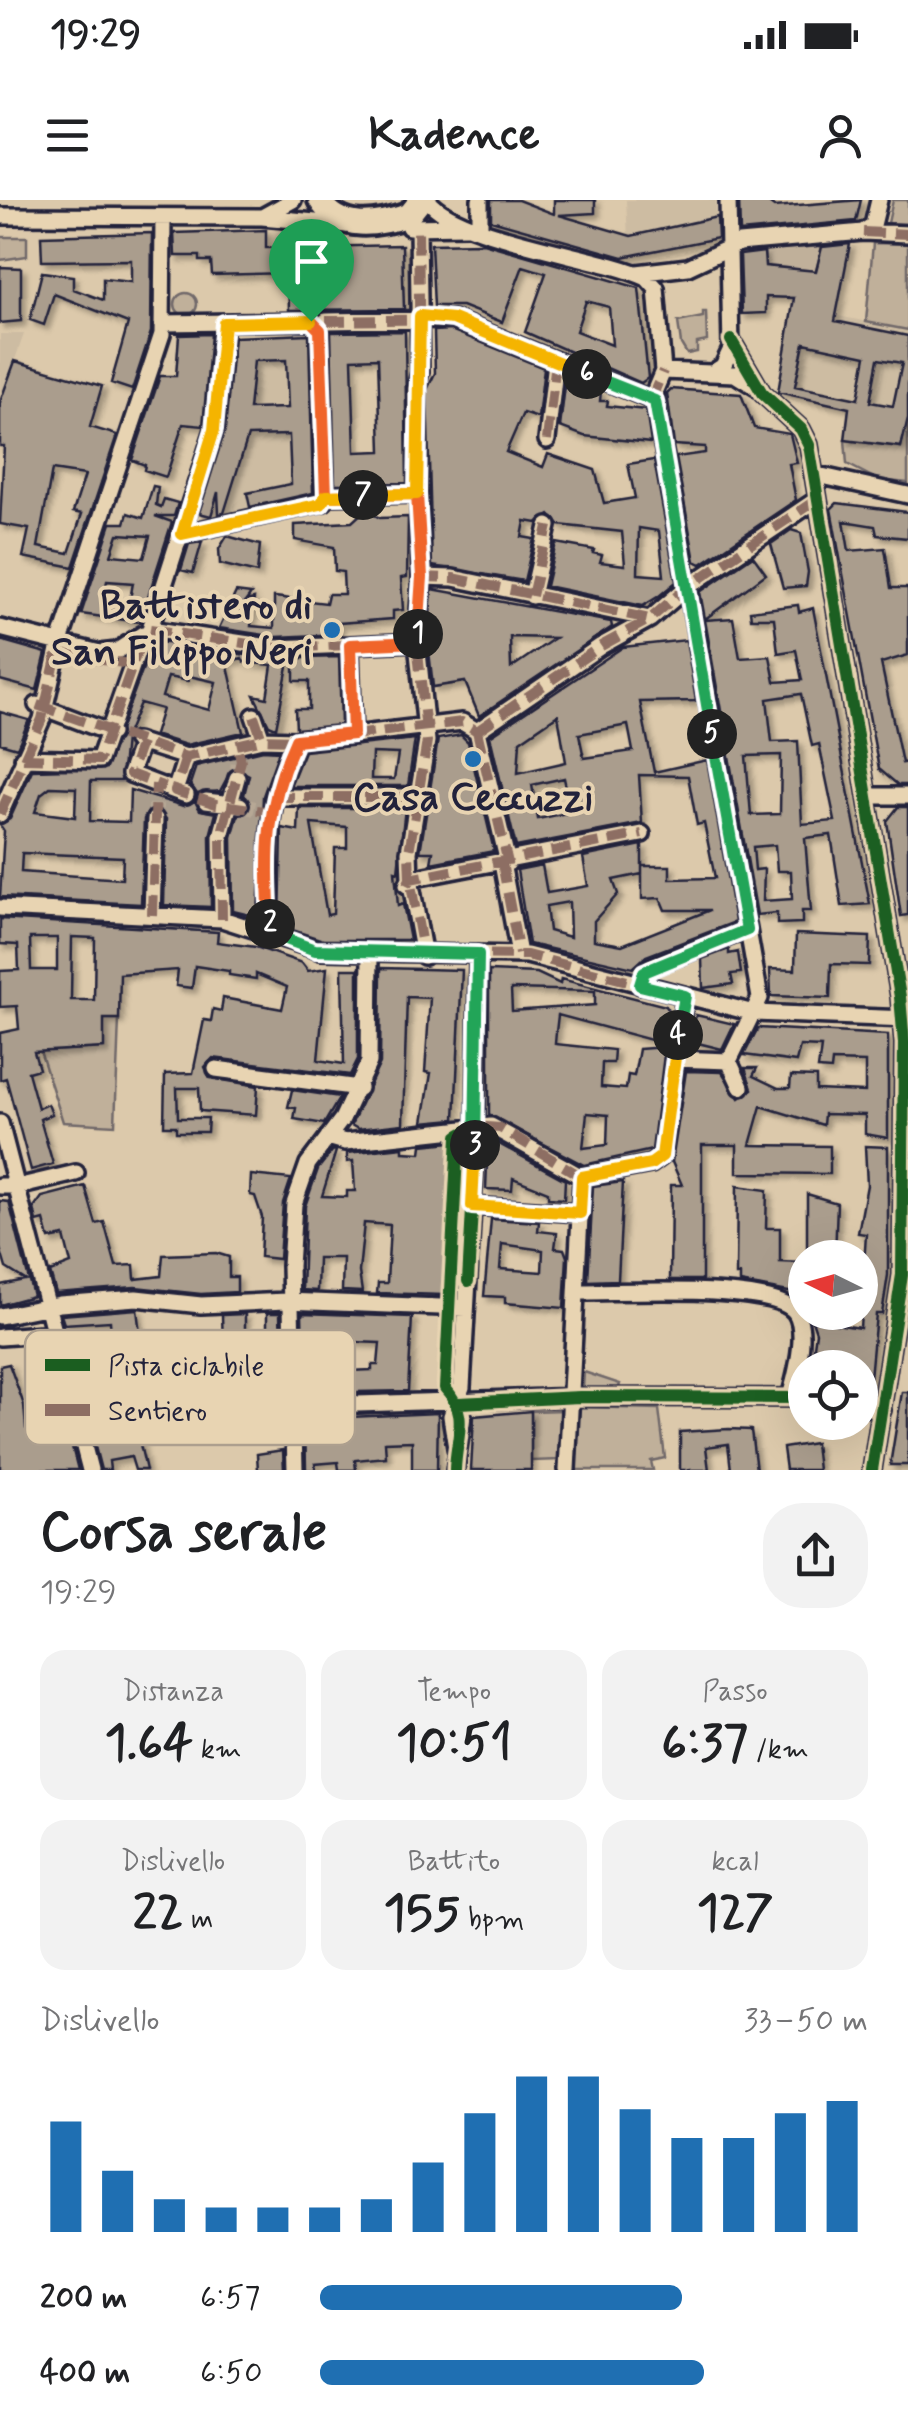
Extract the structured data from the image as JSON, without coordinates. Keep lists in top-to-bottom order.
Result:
{
  "places": ["Battistero di San Filippo Neri", "Casa Ceccuzzi"],
  "legend": ["Pista ciclabile", "Sentiero"],
  "north": "left",
  "page": {
    "status": "19:29",
    "header": "Kadence",
    "pins": [
      "6",
      "7",
      "1",
      "5",
      "2",
      "4",
      "3"
    ],
    "heading": ["Corsa serale", "19:29"],
    "stats": [
      ["Distanza", "1.64 km"],
      ["Tempo", "10:51"],
      ["Passo", "6:37 /km"],
      ["Dislivello", "22 m"],
      ["Battito", "155 bpm"],
      ["kcal", "127"]
    ],
    "chart": ["Dislivello", "33–50 m"],
    "list": [
      {
        "name": "200 m",
        "note": "6:57"
      },
      {
        "name": "400 m",
        "note": "6:50"
      }
    ]
  }
}
